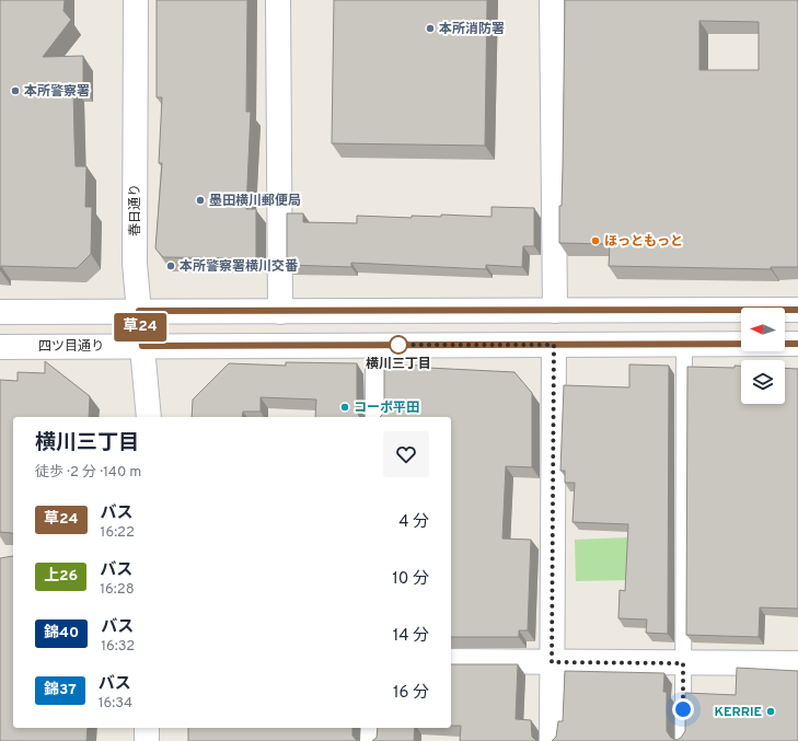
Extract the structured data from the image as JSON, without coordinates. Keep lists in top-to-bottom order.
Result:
{
  "streets": {
    "street": ["春日通り", "四ツ目通り"]
  },
  "crossings": [
    ["春日通り", "四ツ目通り"]
  ],
  "places": [
    "本所消防署",
    "本所警察署",
    "墨田横川郵便局",
    "ほっともっと",
    "本所警察署横川交番",
    "横川三丁目",
    "コーポ平田",
    "KERRIE"
  ],
  "lines": ["bus line 草24"],
  "north": "left",
  "page": {
    "on_map": "草24",
    "heading": ["横川三丁目", "徒歩 · 2 分 · 140 m"],
    "list": [
      {
        "mark": "草24",
        "name": "バス",
        "note": "16:22",
        "value": "4 分"
      },
      {
        "mark": "上26",
        "name": "バス",
        "note": "16:28",
        "value": "10 分"
      },
      {
        "mark": "錦40",
        "name": "バス",
        "note": "16:32",
        "value": "14 分"
      },
      {
        "mark": "錦37",
        "name": "バス",
        "note": "16:34",
        "value": "16 分"
      }
    ]
  }
}
